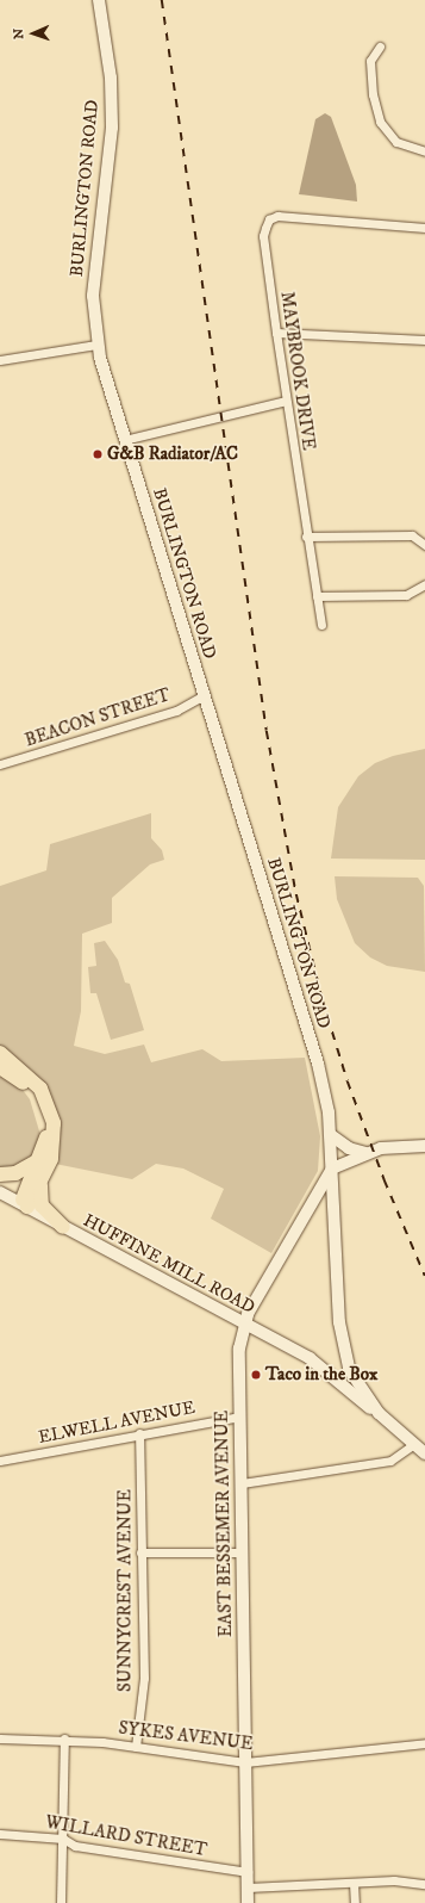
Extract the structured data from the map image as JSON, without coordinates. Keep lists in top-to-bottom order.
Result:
{
  "streets": {
    "main road": ["BURLINGTON ROAD", "HUFFINE MILL ROAD", "EAST BESSEMER AVENUE"],
    "street": [
      "MAYBROOK DRIVE",
      "BEACON STREET",
      "ELWELL AVENUE",
      "SUNNYCREST AVENUE",
      "SYKES AVENUE",
      "WILLARD STREET"
    ]
  },
  "crossings": [
    ["BURLINGTON ROAD", "BEACON STREET"],
    ["BURLINGTON ROAD", "EAST BESSEMER AVENUE"],
    ["HUFFINE MILL ROAD", "EAST BESSEMER AVENUE"],
    ["ELWELL AVENUE", "EAST BESSEMER AVENUE"],
    ["ELWELL AVENUE", "SUNNYCREST AVENUE"],
    ["EAST BESSEMER AVENUE", "SYKES AVENUE"],
    ["EAST BESSEMER AVENUE", "WILLARD STREET"],
    ["SUNNYCREST AVENUE", "SYKES AVENUE"]
  ],
  "places": ["G&B Radiator/AC", "Taco in the Box"],
  "north": "left"
}
